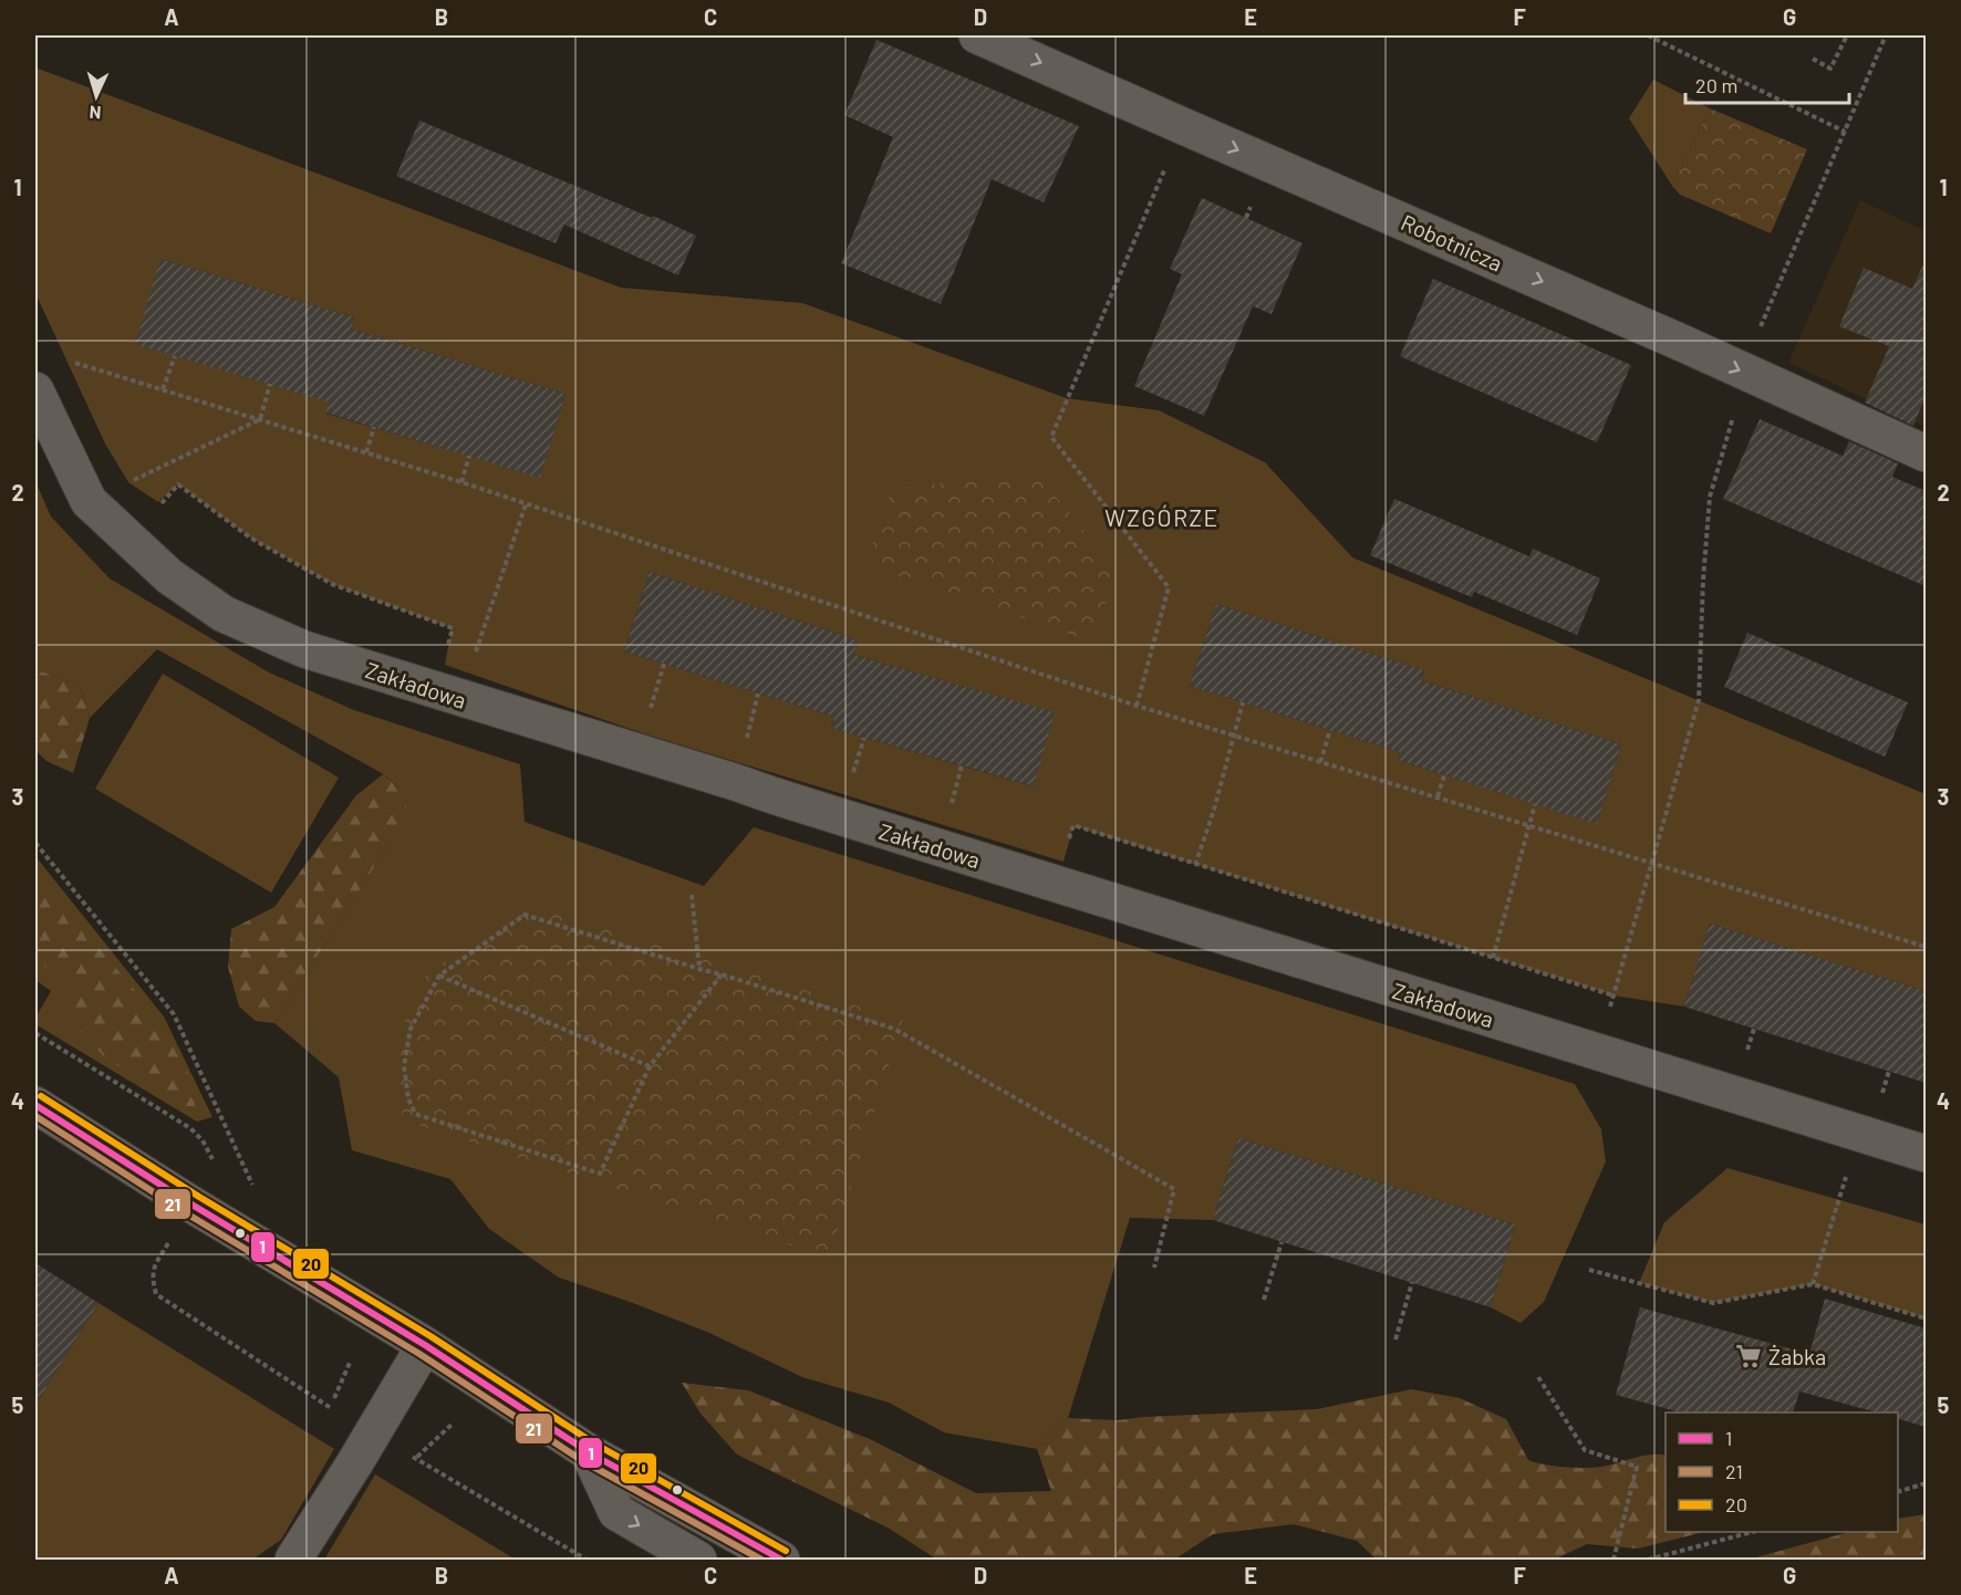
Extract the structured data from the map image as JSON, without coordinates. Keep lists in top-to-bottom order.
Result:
{
  "streets": {
    "street": ["Robotnicza", "Zakładowa"]
  },
  "one_way": ["Robotnicza"],
  "districts": ["WZGÓRZE"],
  "places": {
    "supermarket": ["Żabka"]
  },
  "lines": ["transit line 20", "transit line 1", "transit line 21"],
  "legend": ["1", "21", "20"],
  "scale_bar": "20 m",
  "north": "bottom",
  "grid": {
    "columns": [
      "A",
      "B",
      "C",
      "D",
      "E",
      "F",
      "G"
    ],
    "rows": [
      "1",
      "2",
      "3",
      "4",
      "5"
    ]
  }
}
